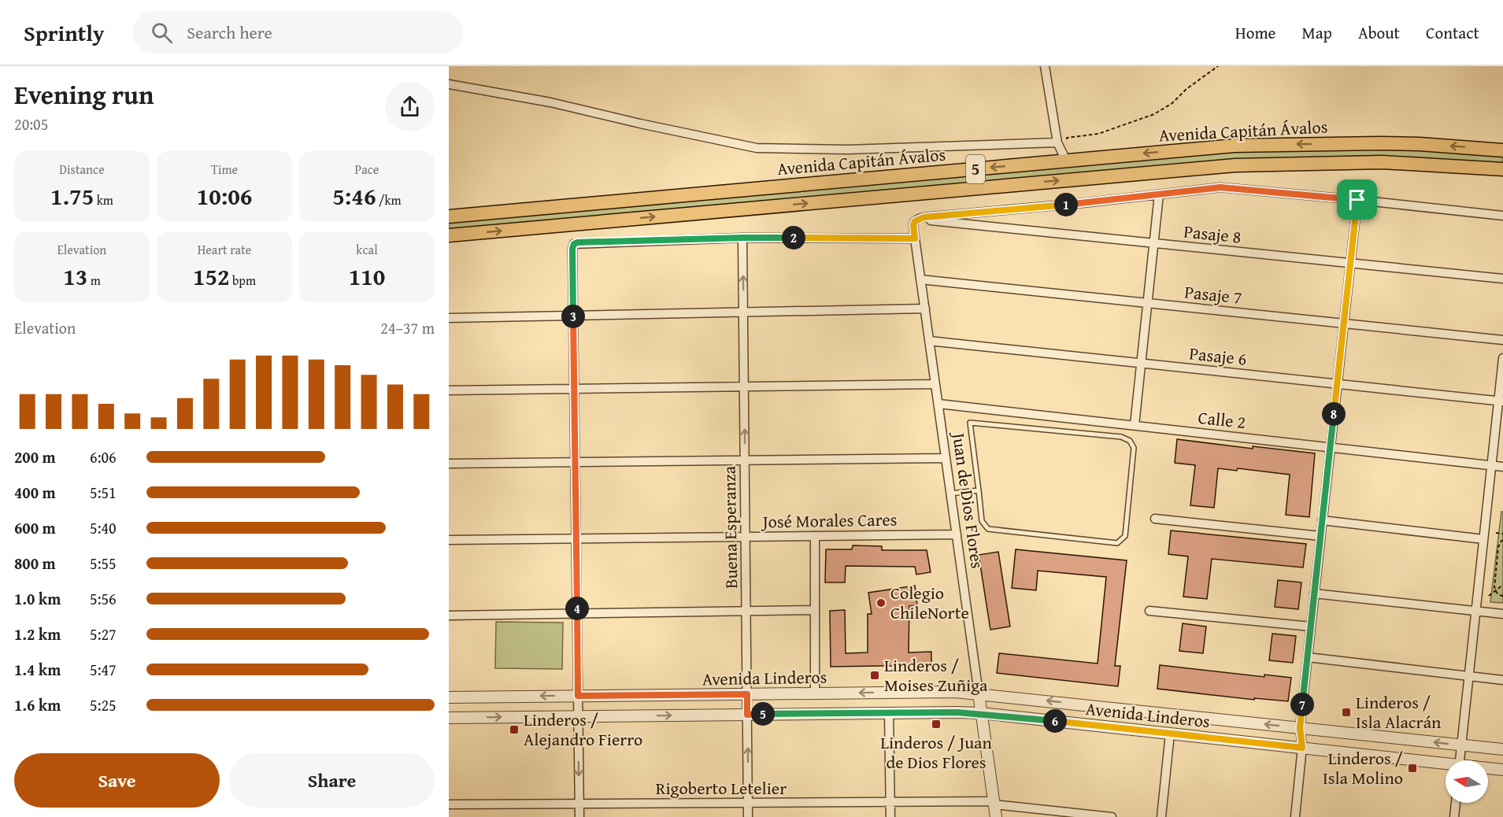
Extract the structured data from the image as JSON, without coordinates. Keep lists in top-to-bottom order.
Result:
{
  "streets": {
    "highway": ["Avenida Capitán Ávalos", "5"],
    "street": [
      "Pasaje 8",
      "Pasaje 7",
      "Pasaje 6",
      "Calle 2",
      "Juan de Dios Flores",
      "José Morales Cares",
      "Buena Esperanza",
      "Avenida Linderos",
      "Rigoberto Letelier"
    ]
  },
  "crossings": [
    ["Pasaje 8", "Juan de Dios Flores"],
    ["Pasaje 7", "Juan de Dios Flores"],
    ["Pasaje 6", "Juan de Dios Flores"],
    ["Calle 2", "Juan de Dios Flores"],
    ["Juan de Dios Flores", "José Morales Cares"],
    ["Juan de Dios Flores", "Avenida Linderos"],
    ["Juan de Dios Flores", "Rigoberto Letelier"],
    ["José Morales Cares", "Buena Esperanza"],
    ["Buena Esperanza", "Avenida Linderos"],
    ["Buena Esperanza", "Rigoberto Letelier"]
  ],
  "one_way": ["Buena Esperanza"],
  "places": {
    "other": ["Colegio ChileNorte"],
    "transit": [
      "Linderos / Moises Zuñiga",
      "Linderos / Isla Alacrán",
      "Linderos / Juan de Dios Flores",
      "Linderos / Alejandro Fierro",
      "Linderos / Isla Molino"
    ]
  },
  "north": "left",
  "page": {
    "header": "Sprintly",
    "search": "Search here",
    "nav": [
      "Home",
      "Map",
      "About",
      "Contact"
    ],
    "heading": ["Evening run", "20:05"],
    "stats": [
      ["Distance", "1.75 km"],
      ["Time", "10:06"],
      ["Pace", "5:46 /km"],
      ["Elevation", "13 m"],
      ["Heart rate", "152 bpm"],
      ["kcal", "110"]
    ],
    "pins": [
      "1",
      "2",
      "3",
      "8",
      "4",
      "7",
      "5",
      "6"
    ],
    "chart": ["Elevation", "24–37 m"],
    "list": [
      {
        "name": "200 m",
        "note": "6:06"
      },
      {
        "name": "400 m",
        "note": "5:51"
      },
      {
        "name": "600 m",
        "note": "5:40"
      },
      {
        "name": "800 m",
        "note": "5:55"
      },
      {
        "name": "1.0 km",
        "note": "5:56"
      },
      {
        "name": "1.2 km",
        "note": "5:27"
      },
      {
        "name": "1.4 km",
        "note": "5:47"
      },
      {
        "name": "1.6 km",
        "note": "5:25"
      }
    ],
    "buttons": ["Save", "Share"]
  }
}
